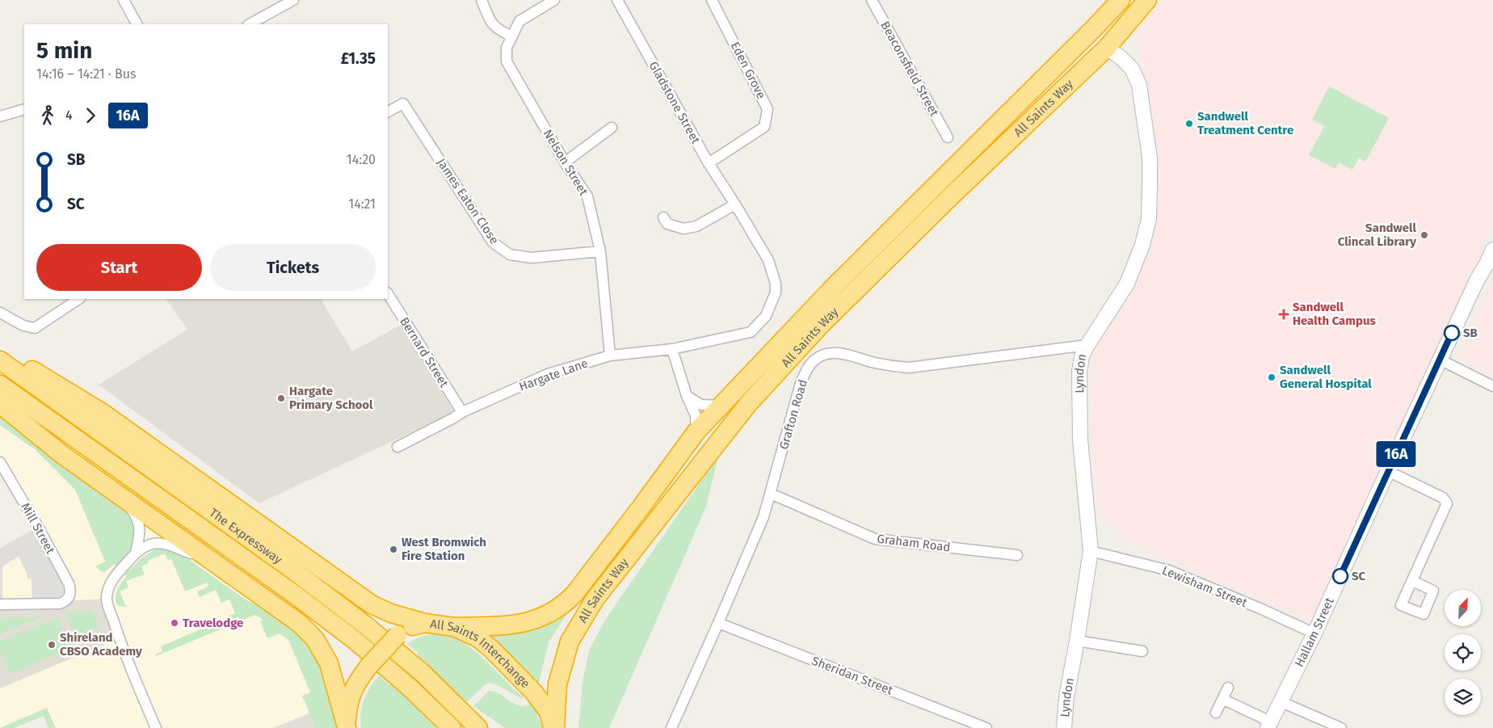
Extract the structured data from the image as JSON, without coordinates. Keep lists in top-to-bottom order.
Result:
{
  "streets": {
    "highway": ["All Saints Way", "The Expressway", "All Saints Interchange"],
    "street": [
      "Beaconsfield Street",
      "Eden Grove",
      "Gladstone Street",
      "Nelson Street",
      "James Eaton Close",
      "Bernard Street",
      "Lyndon",
      "Hargate Lane",
      "Grafton Road",
      "Mill Street",
      "Graham Road",
      "Lewisham Street",
      "Hallam Street",
      "Sheridan Street"
    ]
  },
  "crossings": [
    ["Eden Grove", "Gladstone Street"],
    ["Gladstone Street", "Hargate Lane"],
    ["All Saints Way", "Lyndon"],
    ["All Saints Way", "All Saints Interchange"],
    ["Nelson Street", "James Eaton Close"],
    ["Nelson Street", "Hargate Lane"],
    ["Bernard Street", "Hargate Lane"],
    ["Lyndon", "Grafton Road"],
    ["Lyndon", "Lewisham Street"],
    ["Grafton Road", "Graham Road"],
    ["Grafton Road", "Sheridan Street"],
    ["Lewisham Street", "Hallam Street"]
  ],
  "places": {
    "other": [
      "Sandwell Treatment Centre",
      "Sandwell Clincal Library",
      "SB",
      "Sandwell General Hospital",
      "Hargate Primary School",
      "West Bromwich Fire Station",
      "SC",
      "Travelodge",
      "Shireland CBSO Academy"
    ],
    "health": ["Sandwell Health Campus"]
  },
  "lines": ["bus line 16A"],
  "north": "top right",
  "page": {
    "on_map": "16A",
    "heading": ["5 min", "14:16 – 14:21 · Bus", "£1.35"],
    "legs": ["4", "16A"],
    "list": [
      {
        "name": "SB",
        "value": "14:20"
      },
      {
        "name": "SC",
        "value": "14:21"
      }
    ],
    "buttons": ["Start", "Tickets"]
  }
}
